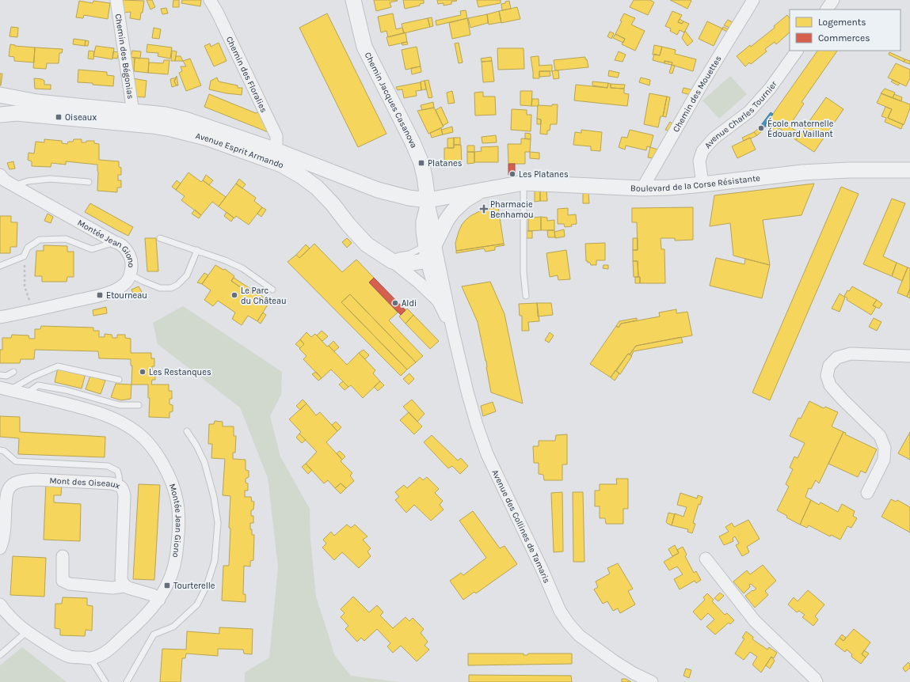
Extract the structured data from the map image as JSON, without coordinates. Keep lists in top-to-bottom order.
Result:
{
  "streets": {
    "street": [
      "Chemin des Bégonias",
      "Chemin des Floralies",
      "Chemin des Mouettes",
      "Chemin Jacques Casanova",
      "Avenue Charles Tournier",
      "Avenue Esprit Armando",
      "Boulevard de la Corse Résistante",
      "Montée Jean Giono",
      "Mont des Oiseaux",
      "Avenue des Collines de Tamaris"
    ]
  },
  "crossings": [
    ["Chemin des Bégonias", "Avenue Esprit Armando"],
    ["Chemin des Floralies", "Avenue Esprit Armando"],
    ["Chemin des Mouettes", "Boulevard de la Corse Résistante"],
    ["Chemin Jacques Casanova", "Avenue Esprit Armando"],
    ["Chemin Jacques Casanova", "Boulevard de la Corse Résistante"],
    ["Chemin Jacques Casanova", "Avenue des Collines de Tamaris"],
    ["Avenue Charles Tournier", "Boulevard de la Corse Résistante"],
    ["Avenue Esprit Armando", "Boulevard de la Corse Résistante"],
    ["Avenue Esprit Armando", "Avenue des Collines de Tamaris"],
    ["Boulevard de la Corse Résistante", "Avenue des Collines de Tamaris"]
  ],
  "places": {
    "transit": [
      "Oiseaux",
      "Platanes",
      "Etourneau",
      "Tourterelle"
    ],
    "other": [
      "École maternelle Édouard Vaillant",
      "Les Platanes",
      "Le Parc du Château",
      "Aldi",
      "Les Restanques"
    ],
    "health": ["Pharmacie Benhamou"]
  },
  "legend": ["Logements", "Commerces"]
}
